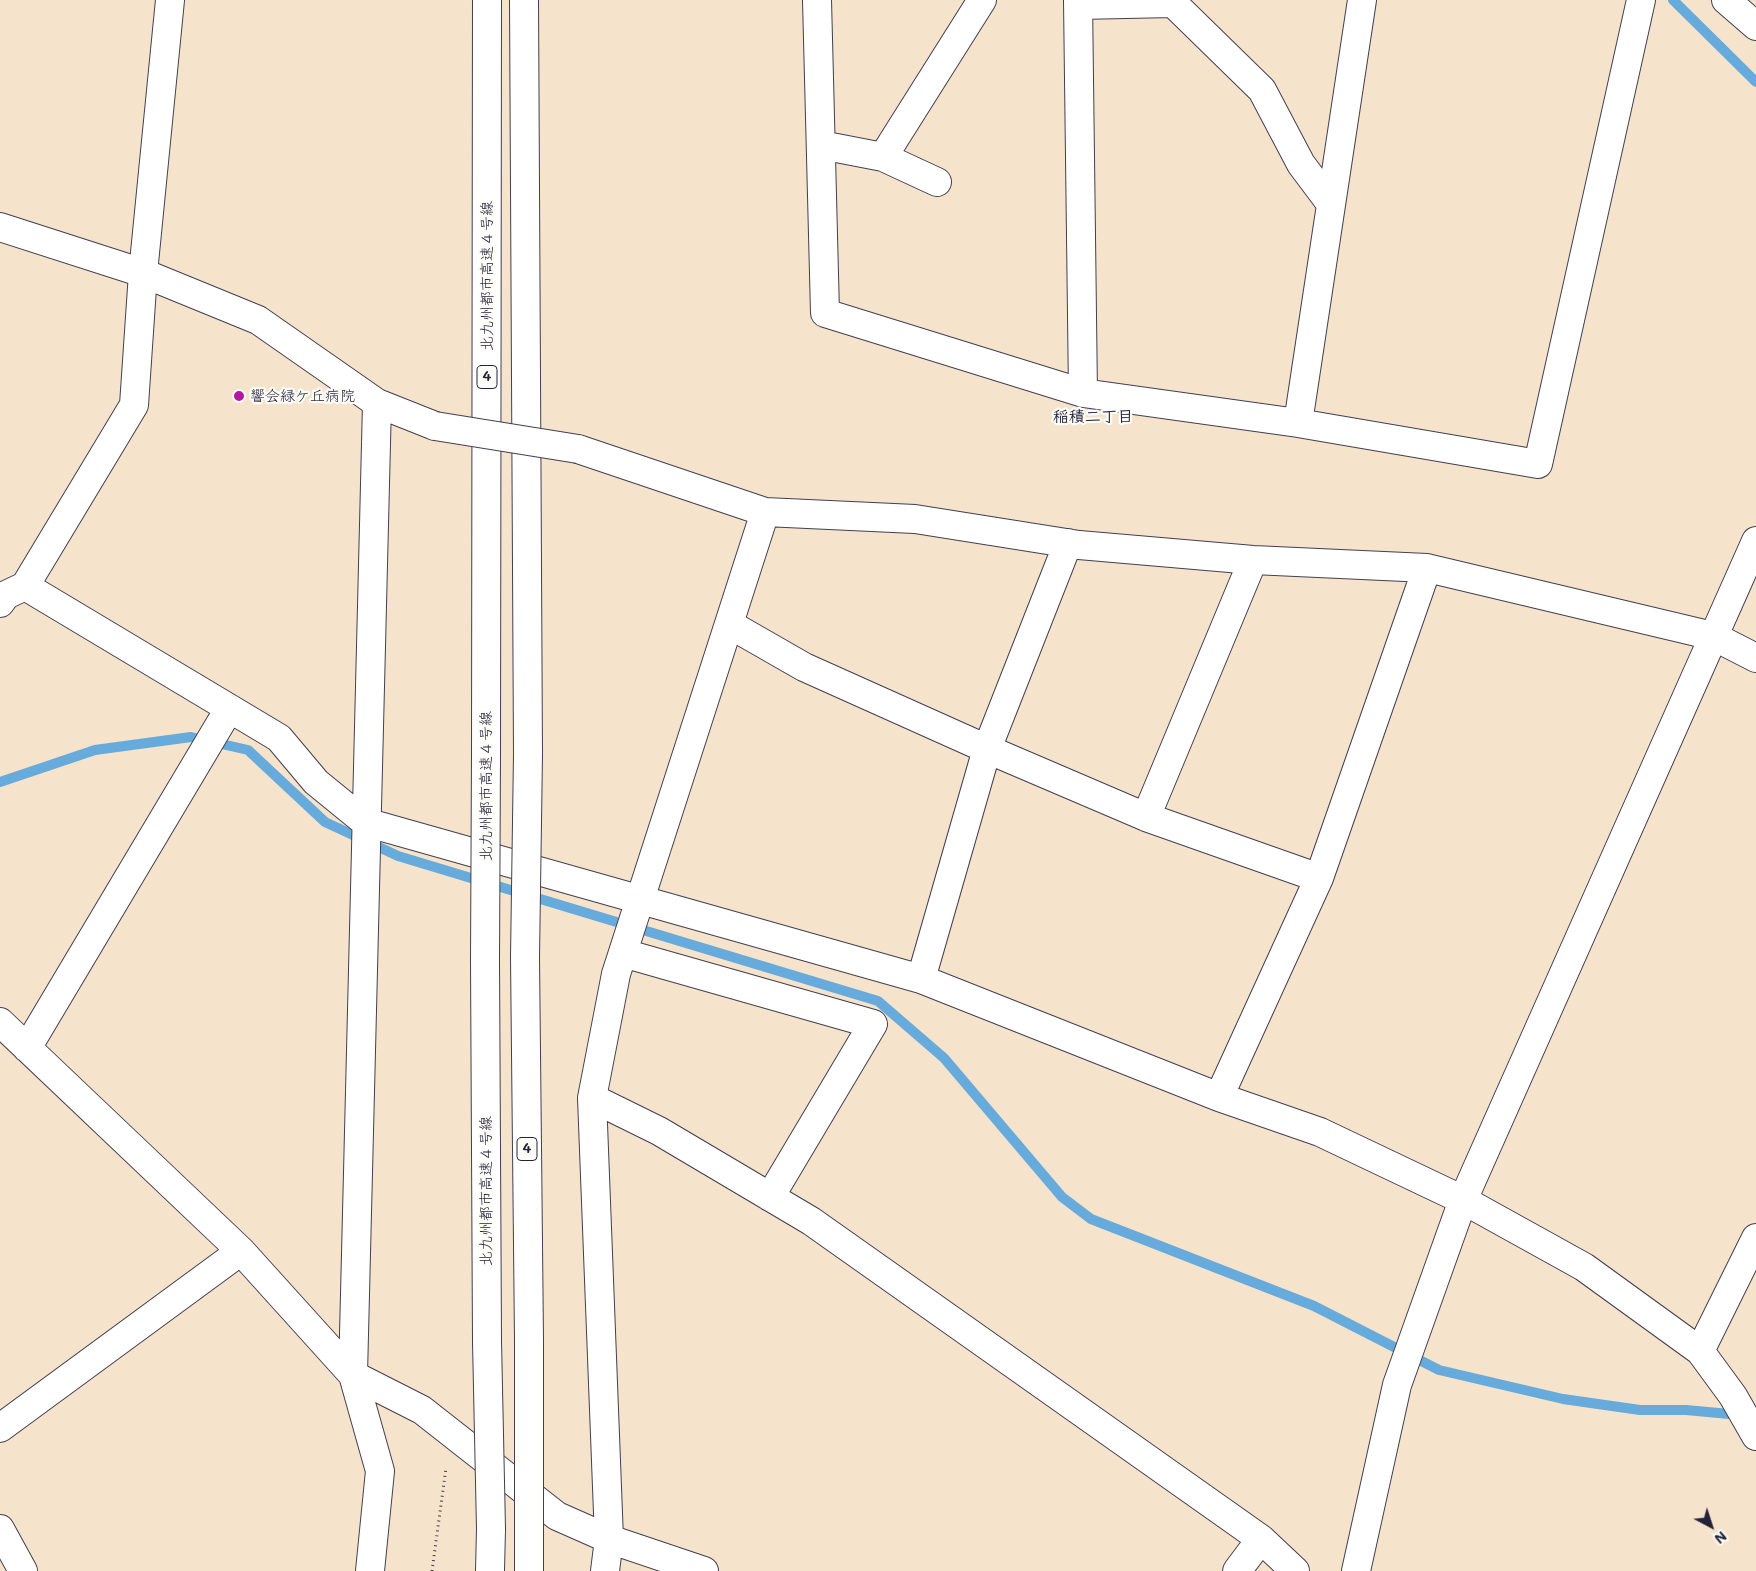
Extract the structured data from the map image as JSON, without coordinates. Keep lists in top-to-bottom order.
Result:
{
  "streets": {
    "main road": ["北九州都市高速４号線", "4"]
  },
  "districts": ["稲積二丁目"],
  "places": ["響会緑ケ丘病院"],
  "north": "bottom right"
}
